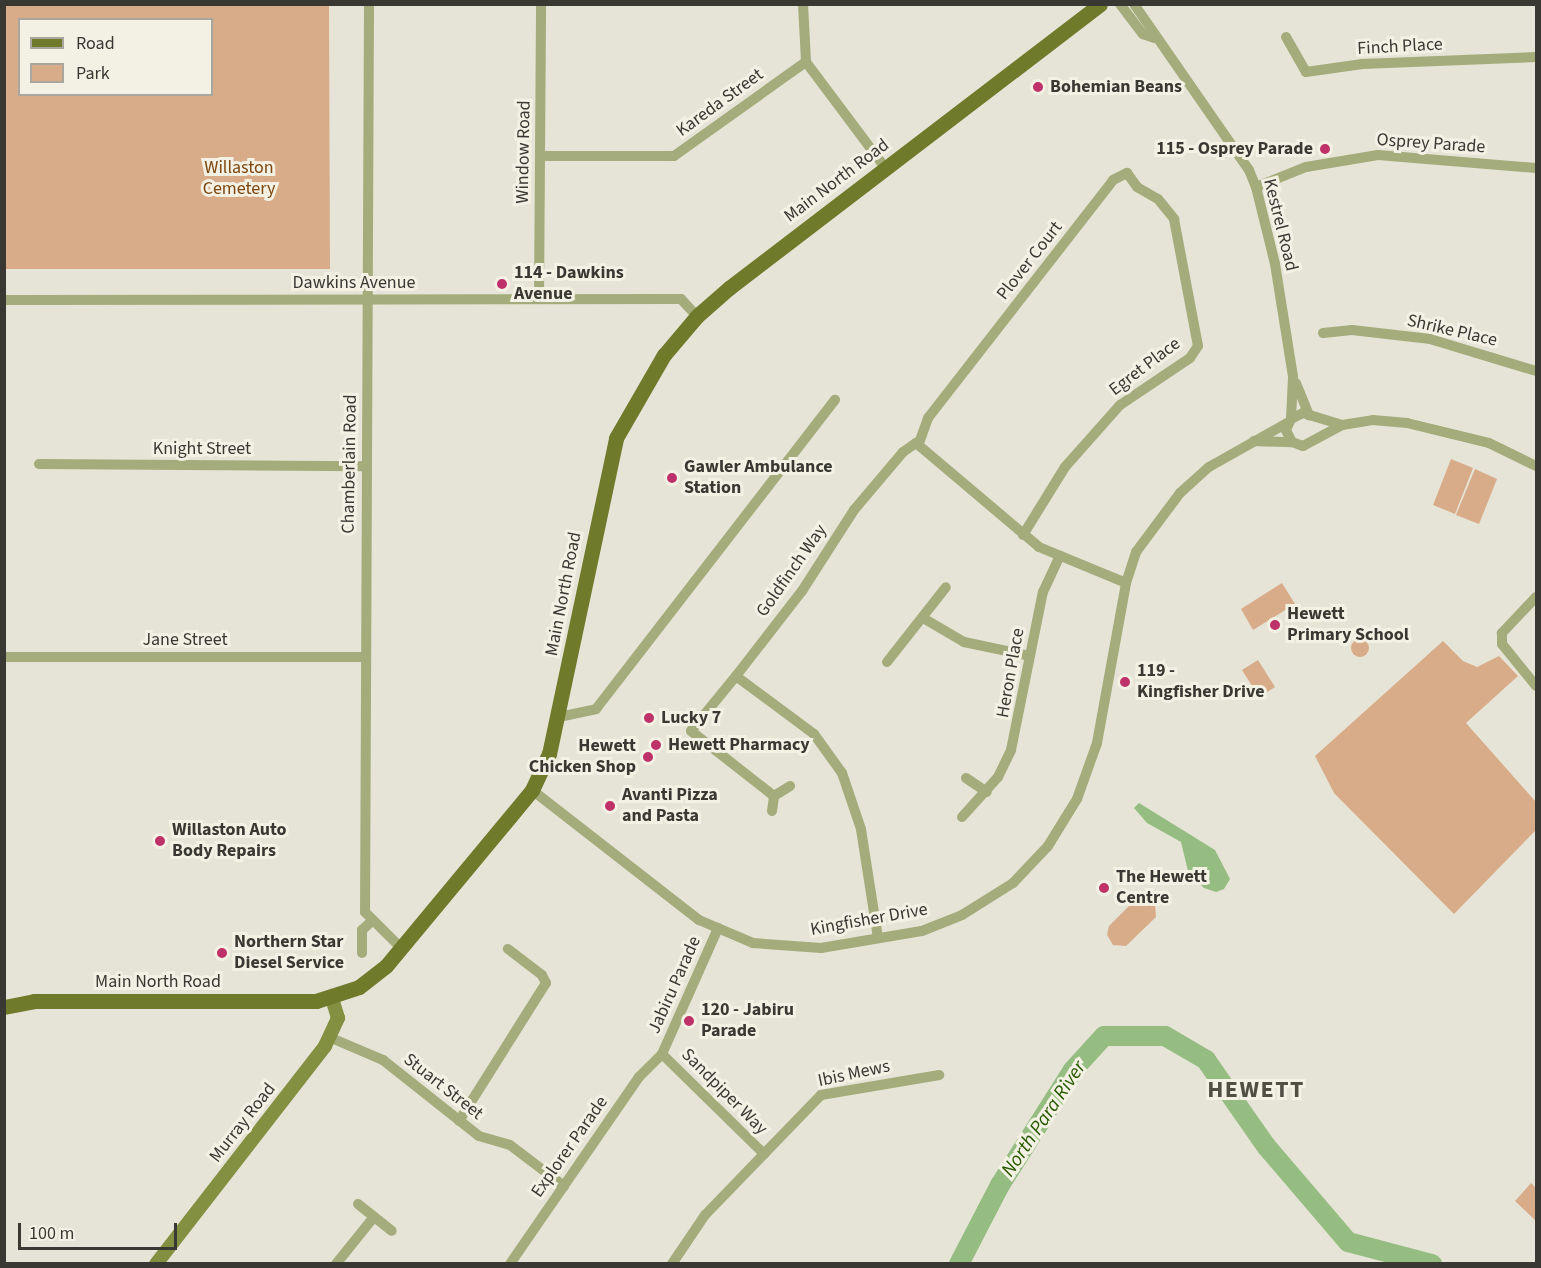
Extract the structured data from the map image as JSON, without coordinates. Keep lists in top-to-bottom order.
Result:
{
  "streets": {
    "main road": ["Main North Road"],
    "street": [
      "Finch Place",
      "Kareda Street",
      "Osprey Parade",
      "Window Road",
      "Kestrel Road",
      "Plover Court",
      "Dawkins Avenue",
      "Shrike Place",
      "Egret Place",
      "Knight Street",
      "Chamberlain Road",
      "Goldfinch Way",
      "Jane Street",
      "Heron Place",
      "Kingfisher Drive",
      "Jabiru Parade",
      "Ibis Mews",
      "Stuart Street",
      "Sandpiper Way",
      "Murray Road",
      "Explorer Parade"
    ]
  },
  "crossings": [
    ["Kareda Street", "Window Road"],
    ["Osprey Parade", "Kestrel Road"],
    ["Window Road", "Dawkins Avenue"],
    ["Main North Road", "Dawkins Avenue"],
    ["Main North Road", "Kingfisher Drive"],
    ["Main North Road", "Murray Road"],
    ["Kestrel Road", "Kingfisher Drive"],
    ["Plover Court", "Egret Place"],
    ["Plover Court", "Goldfinch Way"],
    ["Dawkins Avenue", "Chamberlain Road"],
    ["Knight Street", "Chamberlain Road"],
    ["Chamberlain Road", "Jane Street"],
    ["Kingfisher Drive", "Jabiru Parade"],
    ["Jabiru Parade", "Sandpiper Way"],
    ["Jabiru Parade", "Explorer Parade"],
    ["Ibis Mews", "Sandpiper Way"],
    ["Stuart Street", "Murray Road"],
    ["Stuart Street", "Explorer Parade"],
    ["Sandpiper Way", "Explorer Parade"]
  ],
  "districts": ["HEWETT"],
  "water": ["North Para River"],
  "parks": ["Willaston Cemetery"],
  "places": [
    "Bohemian Beans",
    "115 - Osprey Parade",
    "114 - Dawkins Avenue",
    "Gawler Ambulance Station",
    "Hewett Primary School",
    "119 - Kingfisher Drive",
    "Lucky 7",
    "Hewett Pharmacy",
    "Hewett Chicken Shop",
    "Avanti Pizza and Pasta",
    "Willaston Auto Body Repairs",
    "The Hewett Centre",
    "Northern Star Diesel Service",
    "120 - Jabiru Parade"
  ],
  "legend": ["Road", "Park"],
  "scale_bar": "100 m"
}
